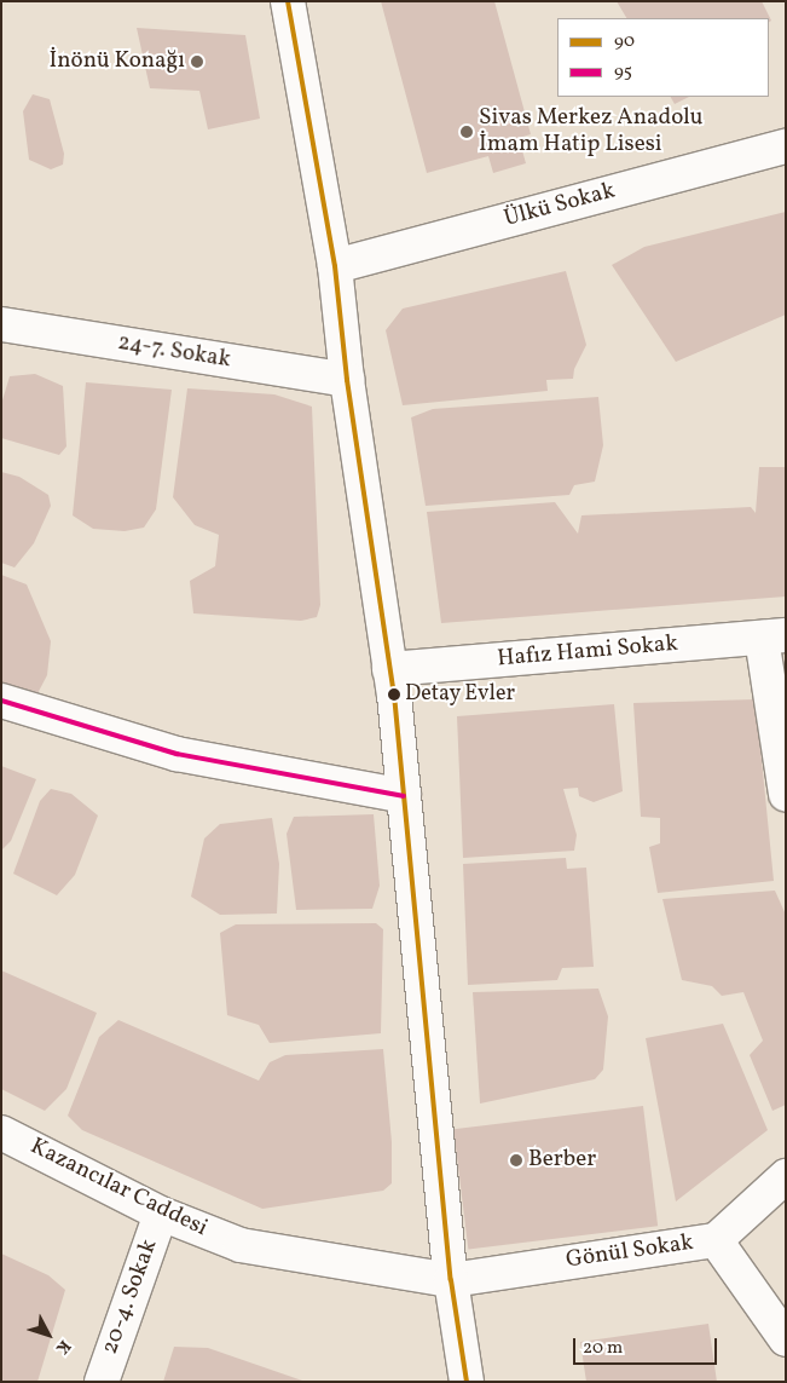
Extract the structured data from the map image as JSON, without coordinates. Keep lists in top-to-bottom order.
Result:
{
  "streets": {
    "street": [
      "Ülkü Sokak",
      "24-7. Sokak",
      "Hafız Hami Sokak",
      "Kazancılar Caddesi",
      "Gönül Sokak",
      "20-4. Sokak"
    ]
  },
  "crossings": [
    ["Kazancılar Caddesi", "Gönül Sokak"],
    ["Kazancılar Caddesi", "20-4. Sokak"]
  ],
  "places": [
    "İnönü Konağı",
    "Sivas Merkez Anadolu İmam Hatip Lisesi",
    "Detay Evler",
    "Berber"
  ],
  "lines": ["transit line 90", "transit line 95"],
  "legend": ["90", "95"],
  "scale_bar": "20 m",
  "north": "bottom right"
}
